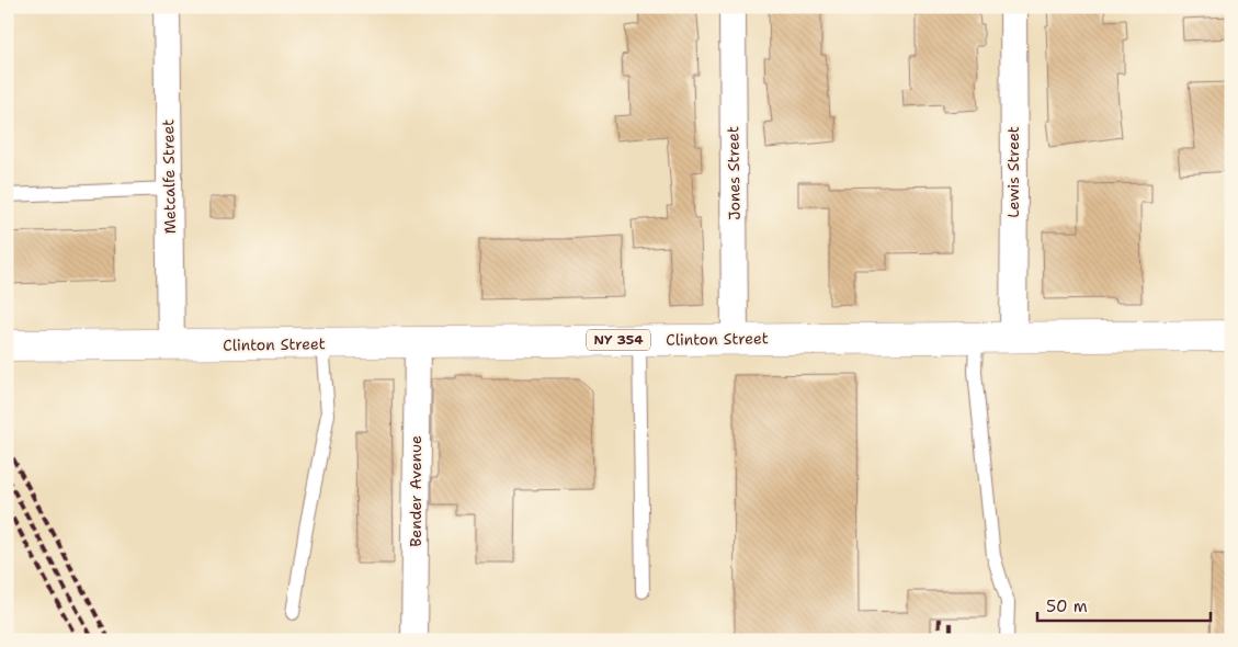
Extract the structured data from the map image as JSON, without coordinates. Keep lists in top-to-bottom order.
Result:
{
  "streets": {
    "main road": ["Clinton Street", "NY 354"],
    "street": [
      "Lewis Street",
      "Jones Street",
      "Metcalfe Street",
      "Bender Avenue"
    ]
  },
  "crossings": [
    ["Lewis Street", "Clinton Street"],
    ["Jones Street", "Clinton Street"],
    ["Metcalfe Street", "Clinton Street"],
    ["Clinton Street", "Bender Avenue"]
  ],
  "scale_bar": "50 m"
}
